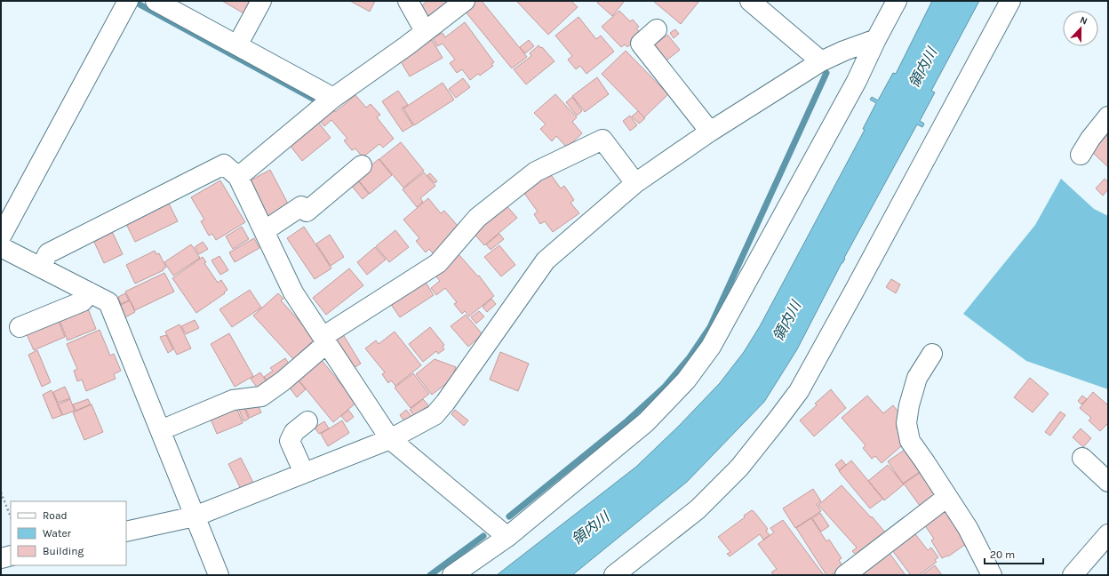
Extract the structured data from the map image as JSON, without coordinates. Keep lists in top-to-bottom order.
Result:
{
  "water": ["領内川"],
  "legend": ["Road", "Water", "Building"],
  "scale_bar": "20 m",
  "north": "top"
}
